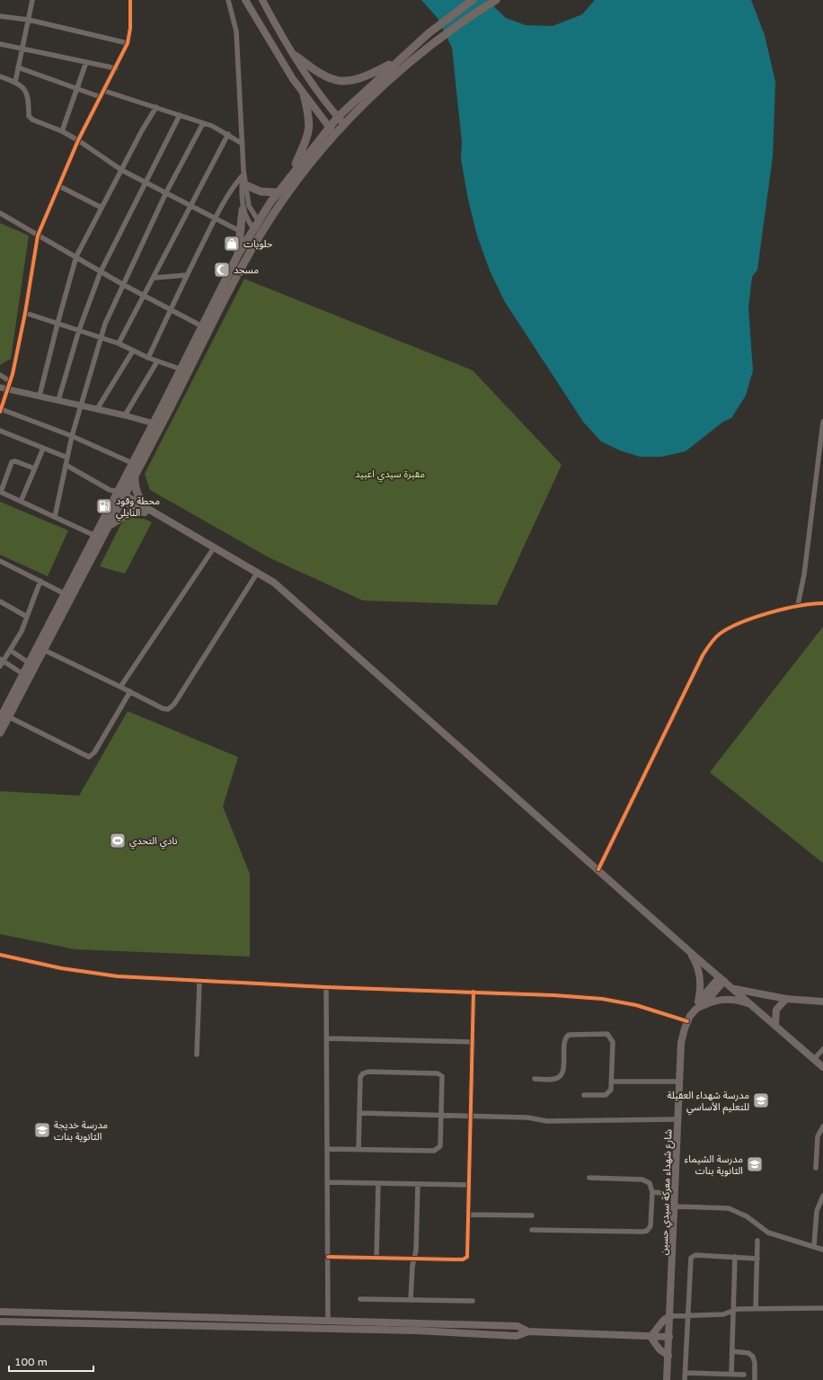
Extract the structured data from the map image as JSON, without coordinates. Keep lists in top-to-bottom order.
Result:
{
  "streets": {
    "main road": ["شارع شهداء معركة سيدي حسين"]
  },
  "parks": ["مقبرة سيدي اعبيد"],
  "places": {
    "shop": ["حلويات"],
    "mosque": ["مسجد"],
    "fuel station": ["محطة وقود النايلي"],
    "sports": ["نادي التحدي"],
    "school or university": ["مدرسة شهداء العقيلة للتعليم الأساسي", "مدرسة خديجة الثانوية بنات", "مدرسة الشيماء الثانوية بنات"]
  },
  "scale_bar": "100 m"
}
